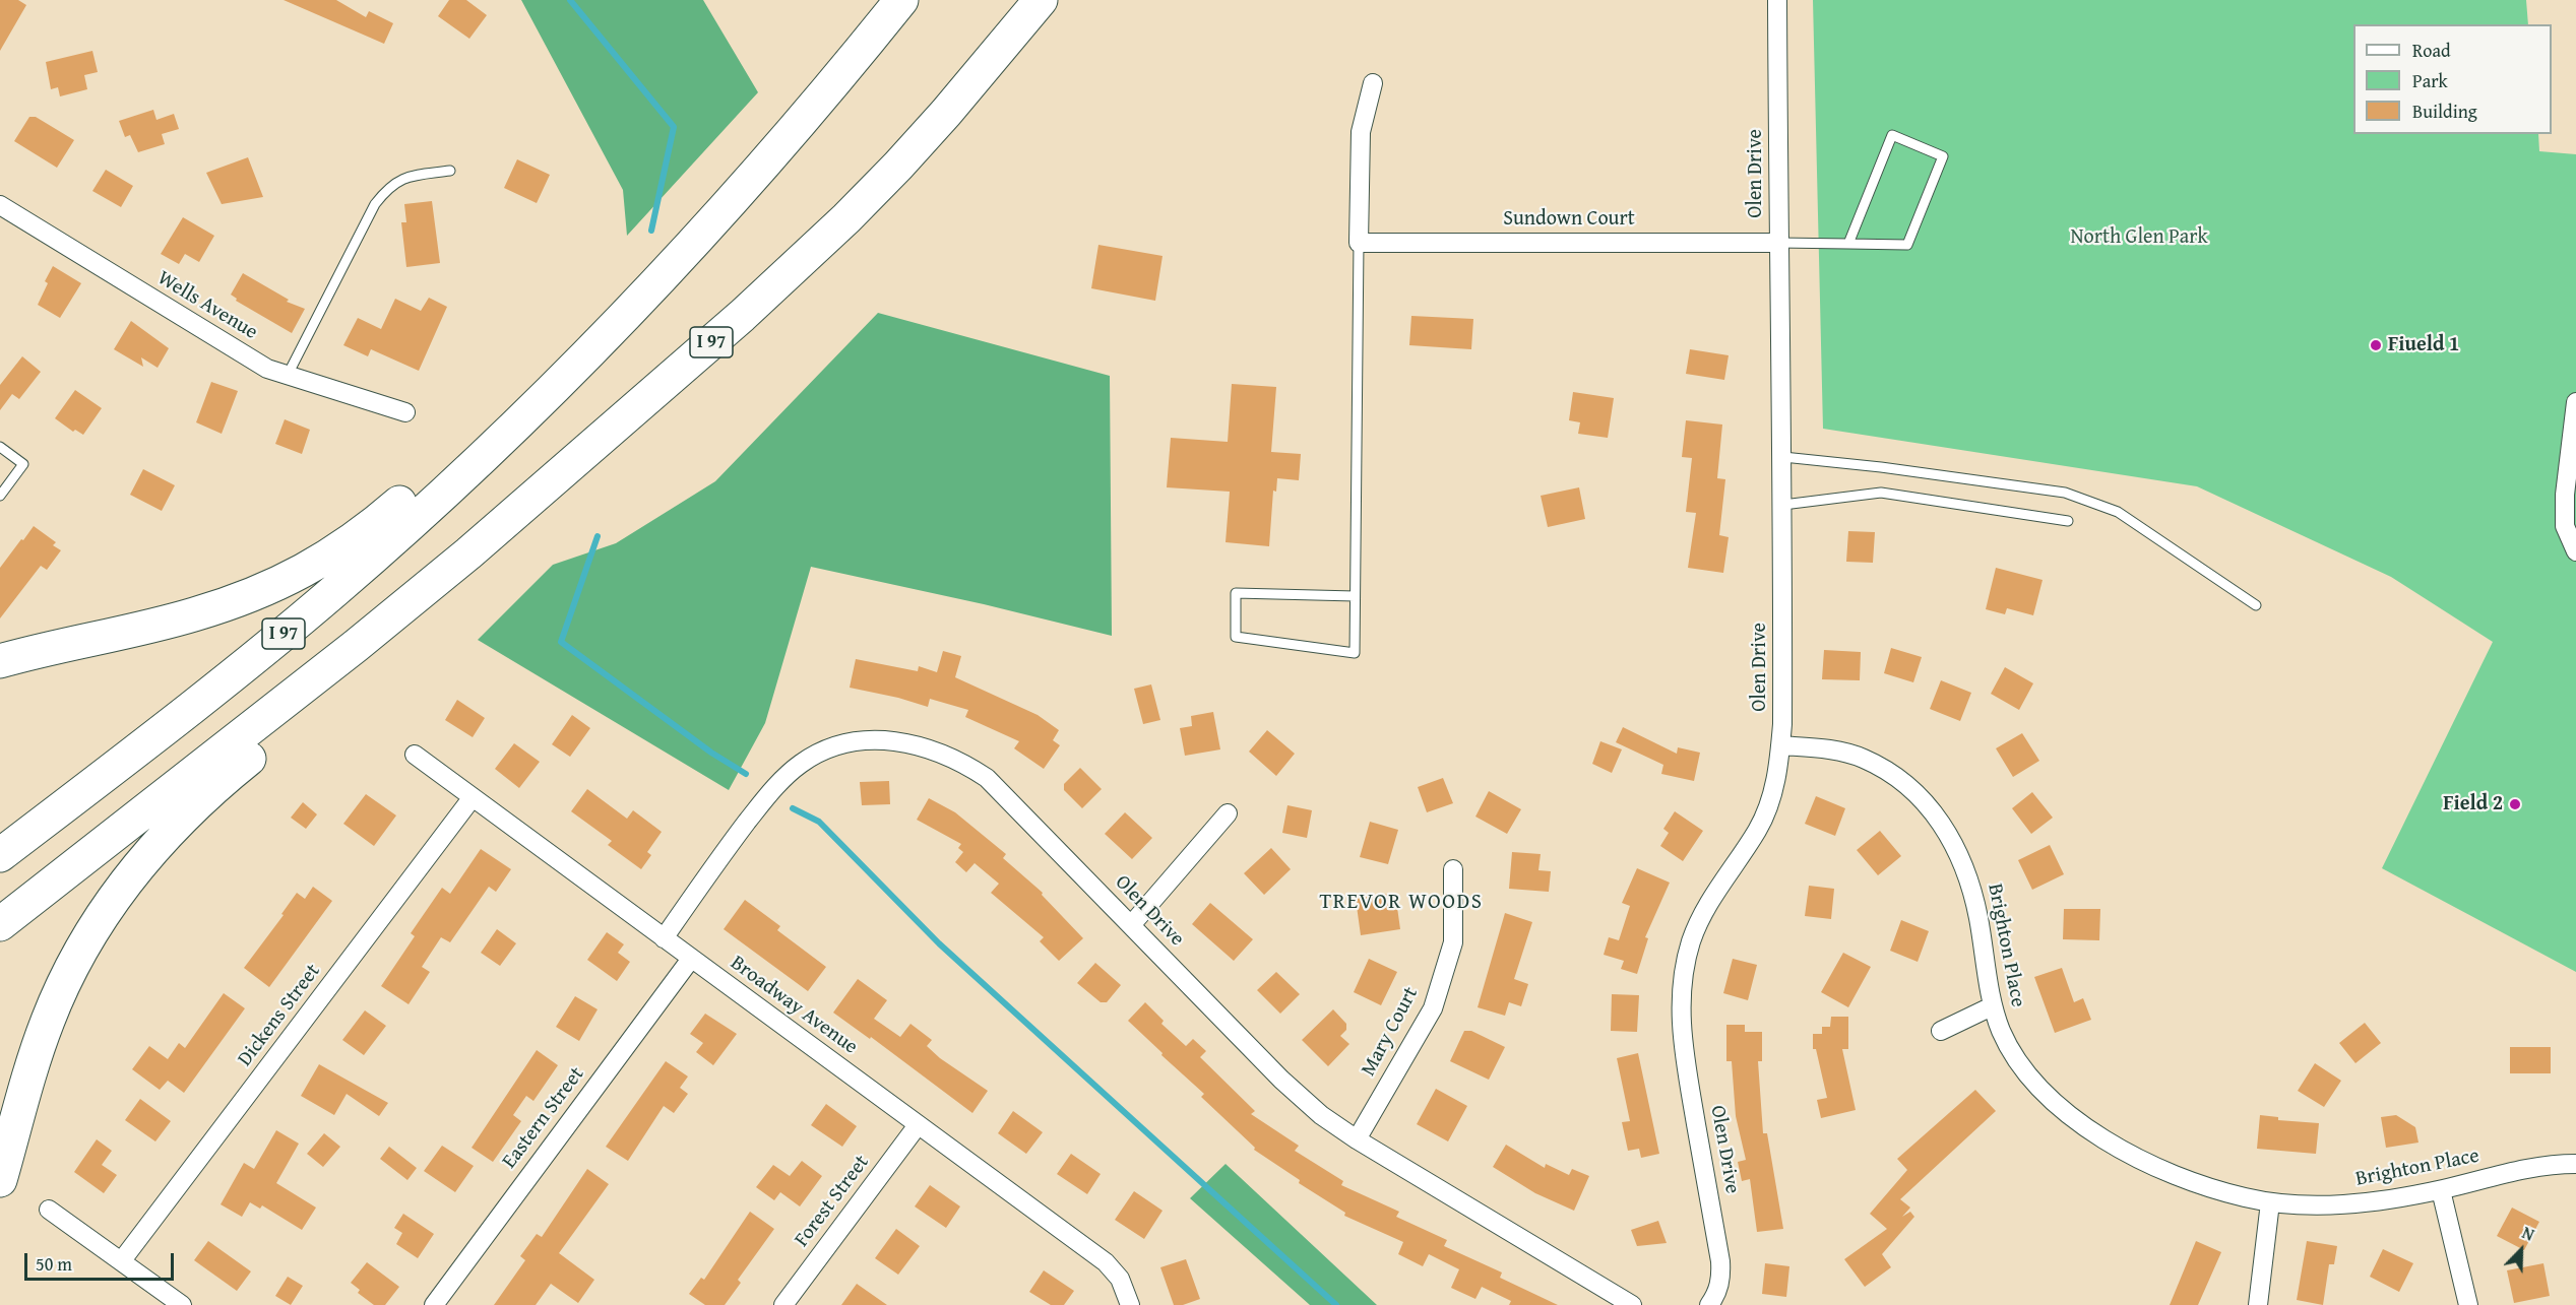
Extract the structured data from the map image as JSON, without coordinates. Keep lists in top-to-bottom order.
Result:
{
  "streets": {
    "highway": ["I 97"],
    "street": [
      "Olen Drive",
      "Sundown Court",
      "Wells Avenue",
      "Brighton Place",
      "Broadway Avenue",
      "Dickens Street",
      "Mary Court",
      "Eastern Street",
      "Forest Street"
    ]
  },
  "crossings": [
    ["Olen Drive", "Sundown Court"],
    ["Olen Drive", "Brighton Place"],
    ["Olen Drive", "Broadway Avenue"],
    ["Olen Drive", "Mary Court"],
    ["Broadway Avenue", "Dickens Street"],
    ["Broadway Avenue", "Eastern Street"],
    ["Broadway Avenue", "Forest Street"]
  ],
  "districts": ["TREVOR WOODS"],
  "parks": ["North Glen Park"],
  "places": ["Fiueld 1", "Field 2"],
  "legend": ["Road", "Park", "Building"],
  "scale_bar": "50 m",
  "north": "top right"
}
